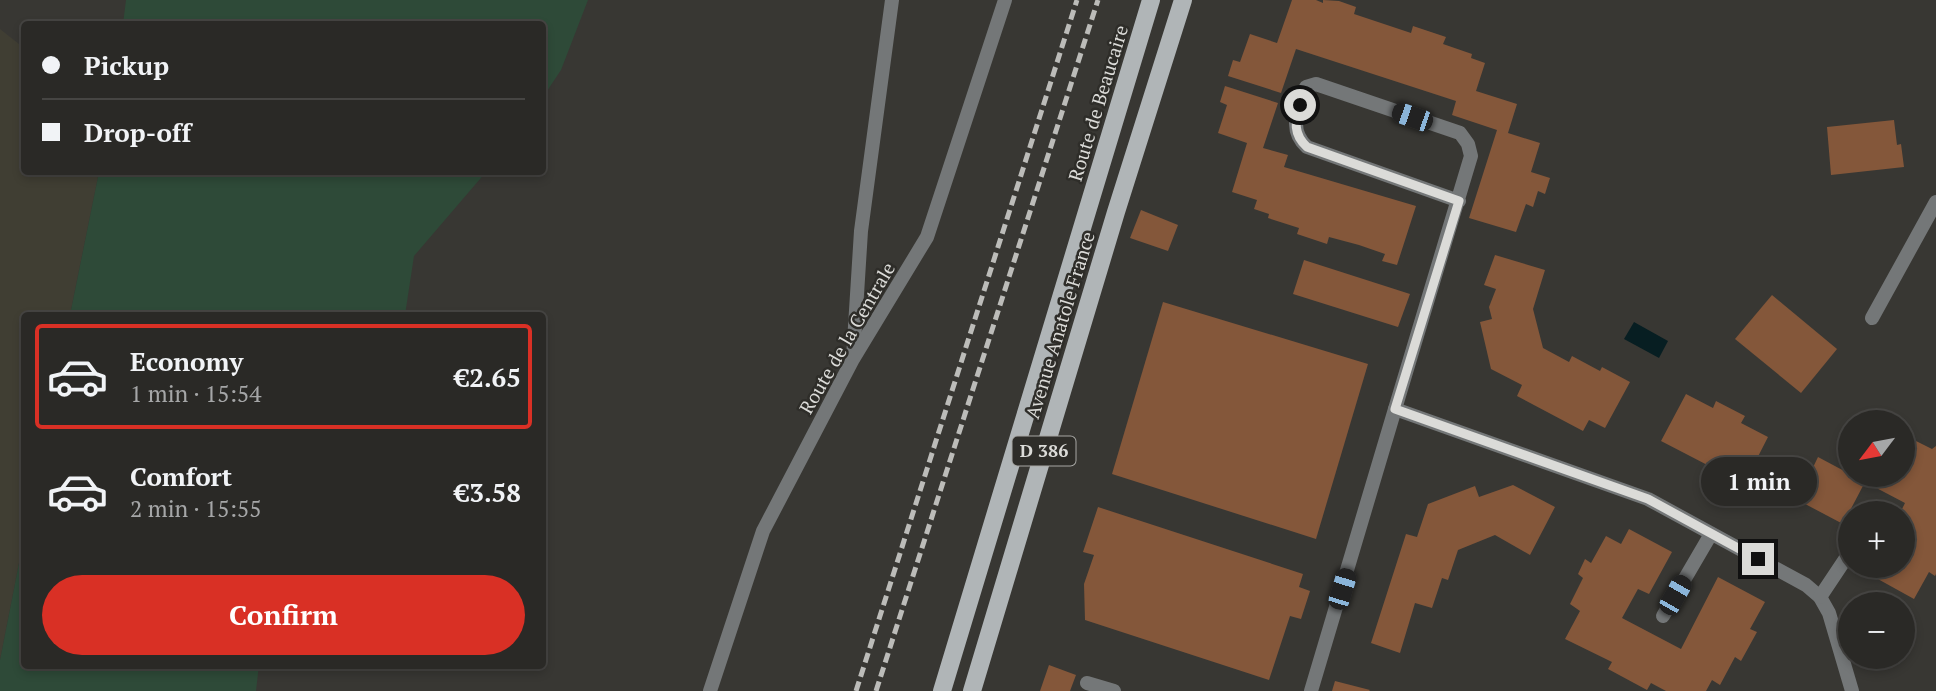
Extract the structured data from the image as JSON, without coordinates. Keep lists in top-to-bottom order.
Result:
{
  "streets": {
    "main road": ["Route de Beaucaire", "Avenue Anatole France", "D 386"],
    "street": ["Route de la Centrale"]
  },
  "crossings": [
    ["Route de Beaucaire", "Avenue Anatole France"]
  ],
  "north": "bottom left",
  "page": {
    "banner": ["Pickup", "Drop-off"],
    "list": [
      {
        "name": "Economy",
        "note": "1 min · 15:54",
        "value": "€2.65"
      },
      {
        "name": "Comfort",
        "note": "2 min · 15:55",
        "value": "€3.58"
      }
    ],
    "map_buttons": ["+", "−"],
    "bubble": "1 min",
    "buttons": "Confirm"
  }
}
